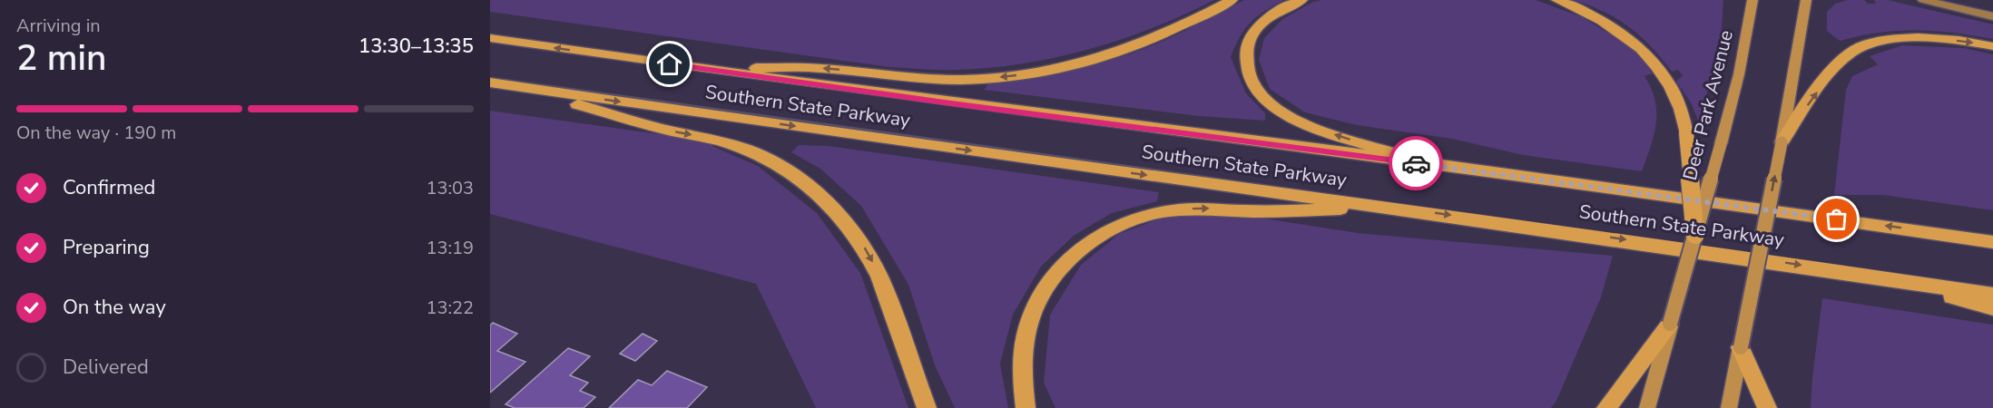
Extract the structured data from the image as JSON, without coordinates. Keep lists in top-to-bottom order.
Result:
{
  "streets": {
    "highway": ["Southern State Parkway"],
    "main road": ["Deer Park Avenue"]
  },
  "page": {
    "heading": ["2 min", "Arriving in", "13:30–13:35"],
    "bar": "On the way · 190 m",
    "list": [
      ["Confirmed", "13:03"],
      ["Preparing", "13:19"],
      ["On the way", "13:22"],
      "Delivered"
    ]
  }
}
